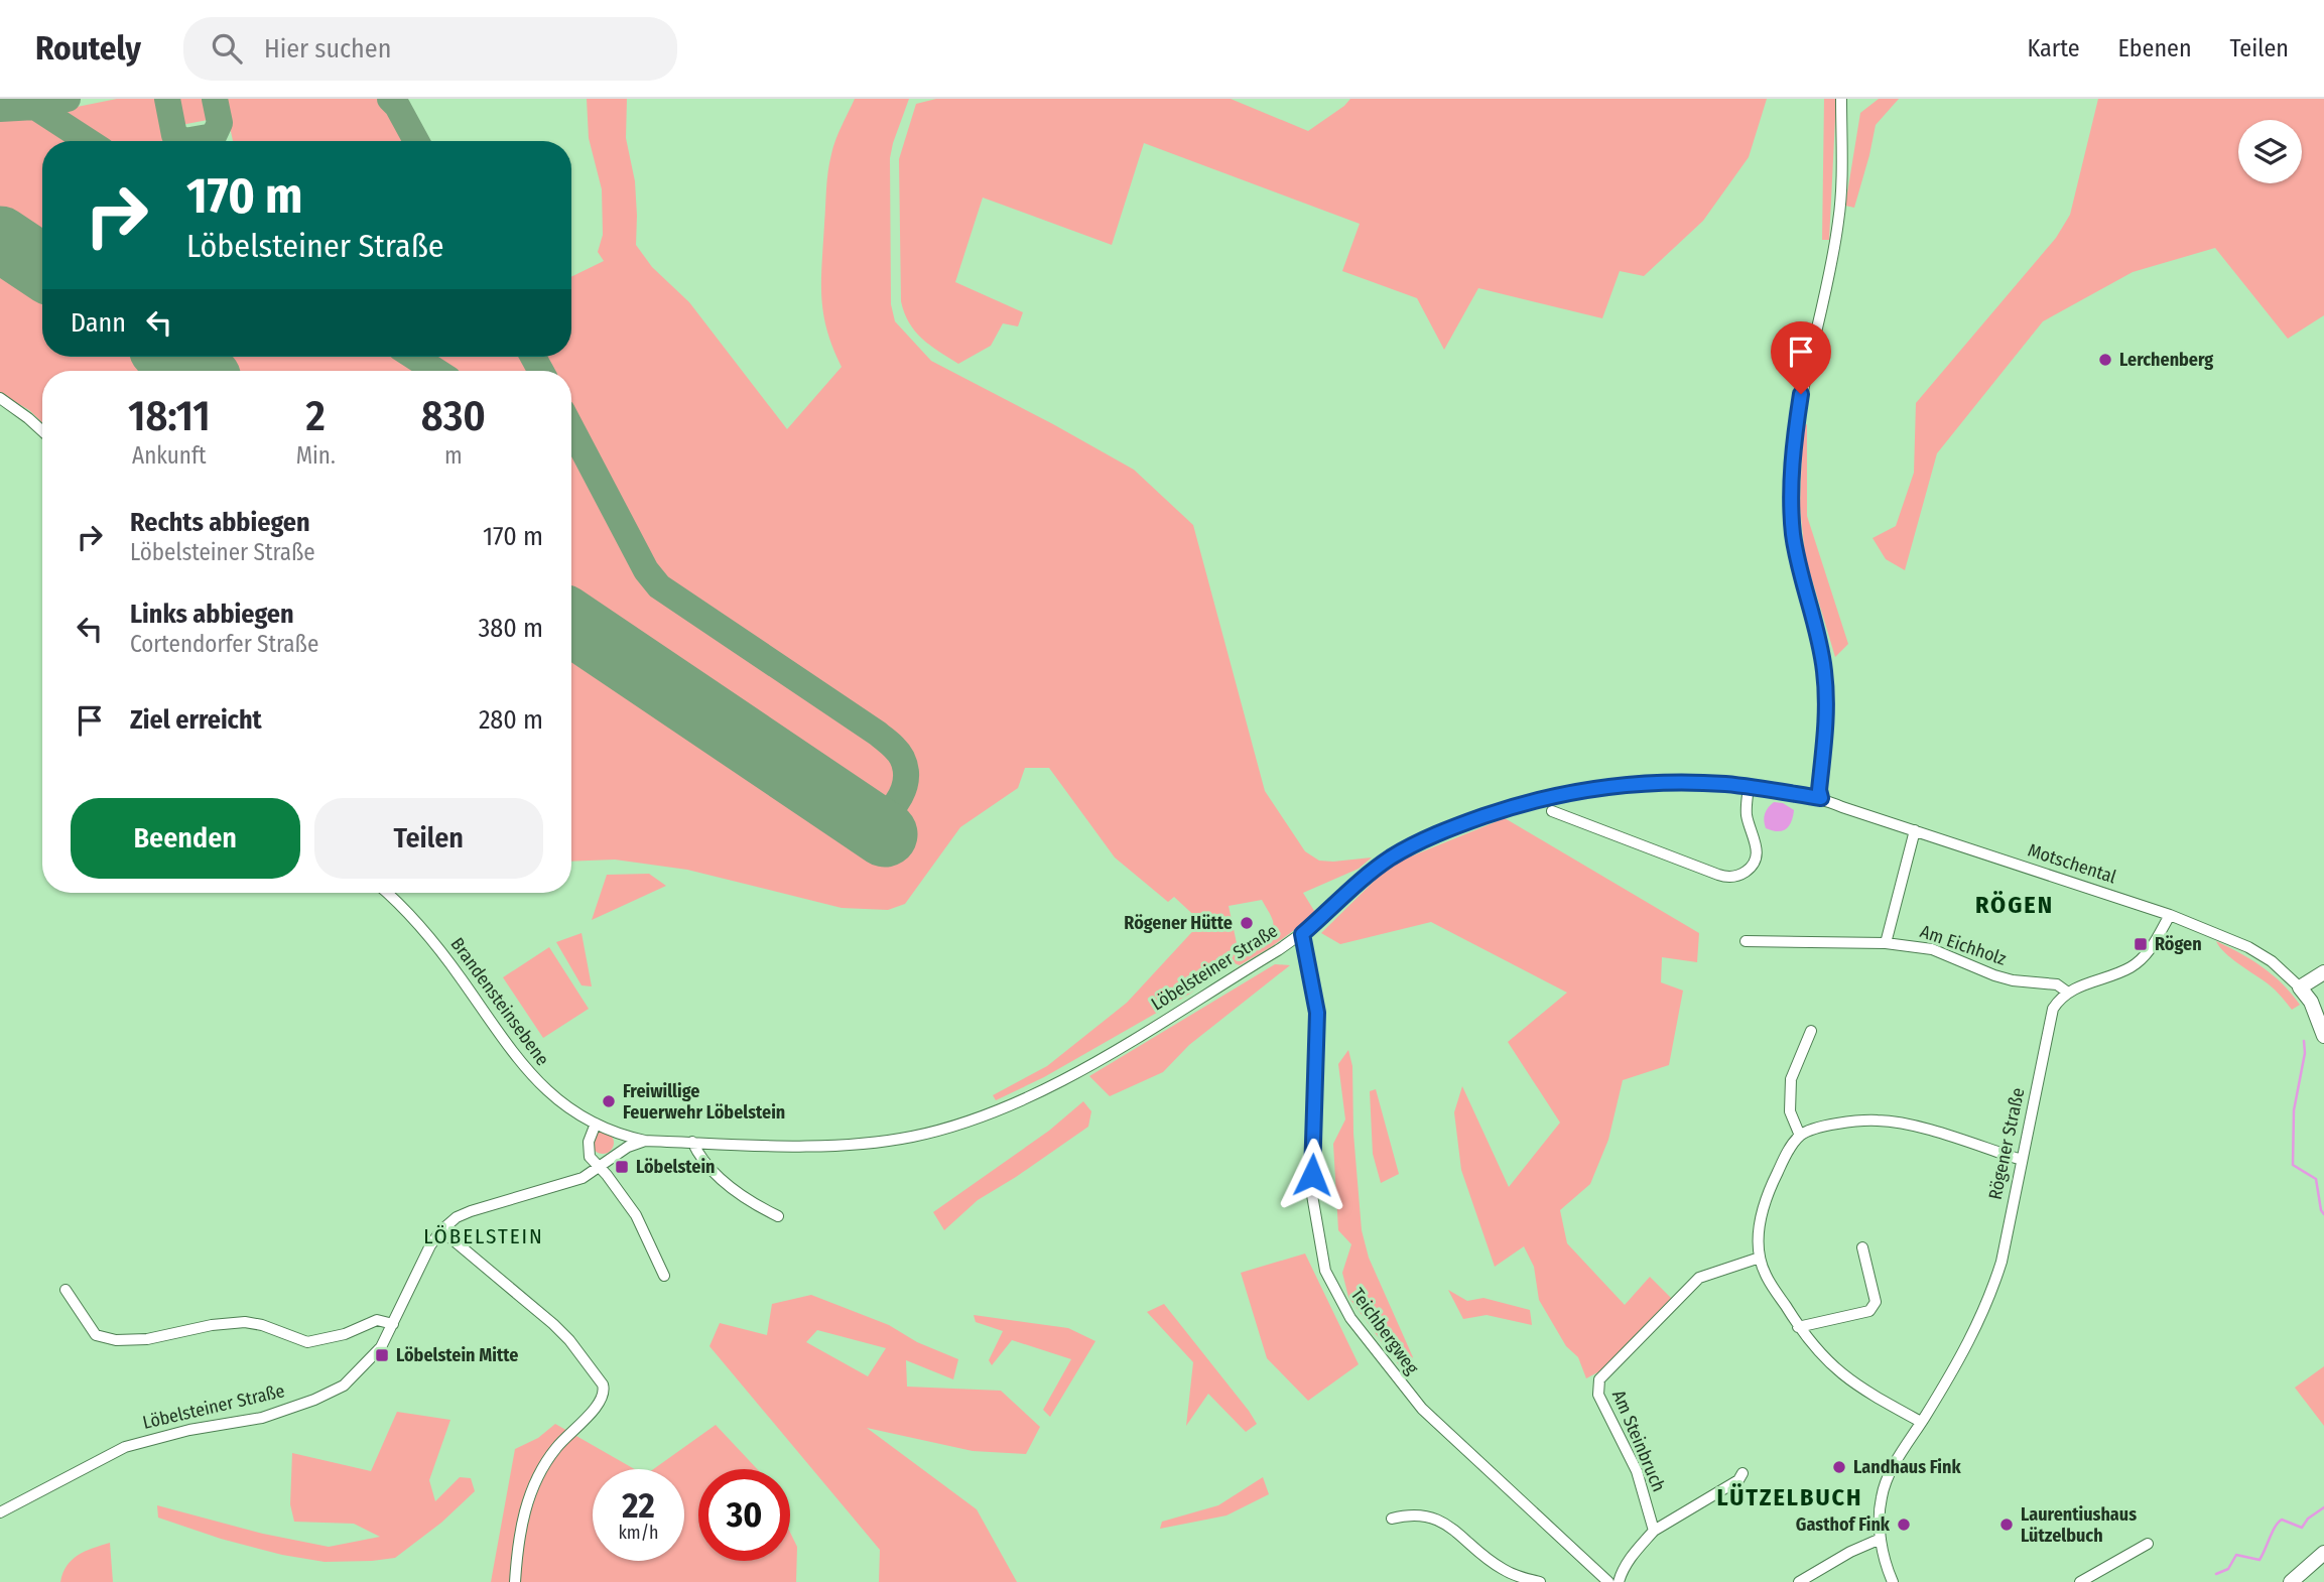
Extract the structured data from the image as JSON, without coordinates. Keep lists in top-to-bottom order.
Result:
{
  "streets": {
    "street": [
      "Motschental",
      "Am Eichholz",
      "Löbelsteiner Straße",
      "Brandensteinsebene",
      "Rögener Straße",
      "Teichbergweg",
      "Am Steinbruch"
    ]
  },
  "crossings": [
    ["Motschental", "Löbelsteiner Straße"],
    ["Am Eichholz", "Rögener Straße"],
    ["Löbelsteiner Straße", "Brandensteinsebene"],
    ["Löbelsteiner Straße", "Teichbergweg"]
  ],
  "districts": ["RÖGEN", "LÖBELSTEIN", "LÜTZELBUCH"],
  "places": {
    "other": [
      "Lerchenberg",
      "Rögener Hütte",
      "Freiwillige Feuerwehr Löbelstein",
      "Landhaus Fink",
      "Gasthof Fink",
      "Laurentiushaus Lützelbuch"
    ],
    "transit": ["Rögen", "Löbelstein", "Löbelstein Mitte"]
  },
  "page": {
    "header": "Routely",
    "search": "Hier suchen",
    "nav": ["Karte", "Ebenen", "Teilen"],
    "turn": ["170 m", "Löbelsteiner Straße"],
    "then": "Dann",
    "eta": [
      "18:11",
      "Ankunft",
      "2",
      "Min.",
      "830",
      "m"
    ],
    "list": [
      {
        "name": "Rechts abbiegen",
        "note": "Löbelsteiner Straße",
        "value": "170 m"
      },
      {
        "name": "Links abbiegen",
        "note": "Cortendorfer Straße",
        "value": "380 m"
      },
      {
        "name": "Ziel erreicht",
        "value": "280 m"
      }
    ],
    "buttons": ["Beenden", "Teilen"],
    "speed": "22 km/h",
    "limit": "30"
  }
}
